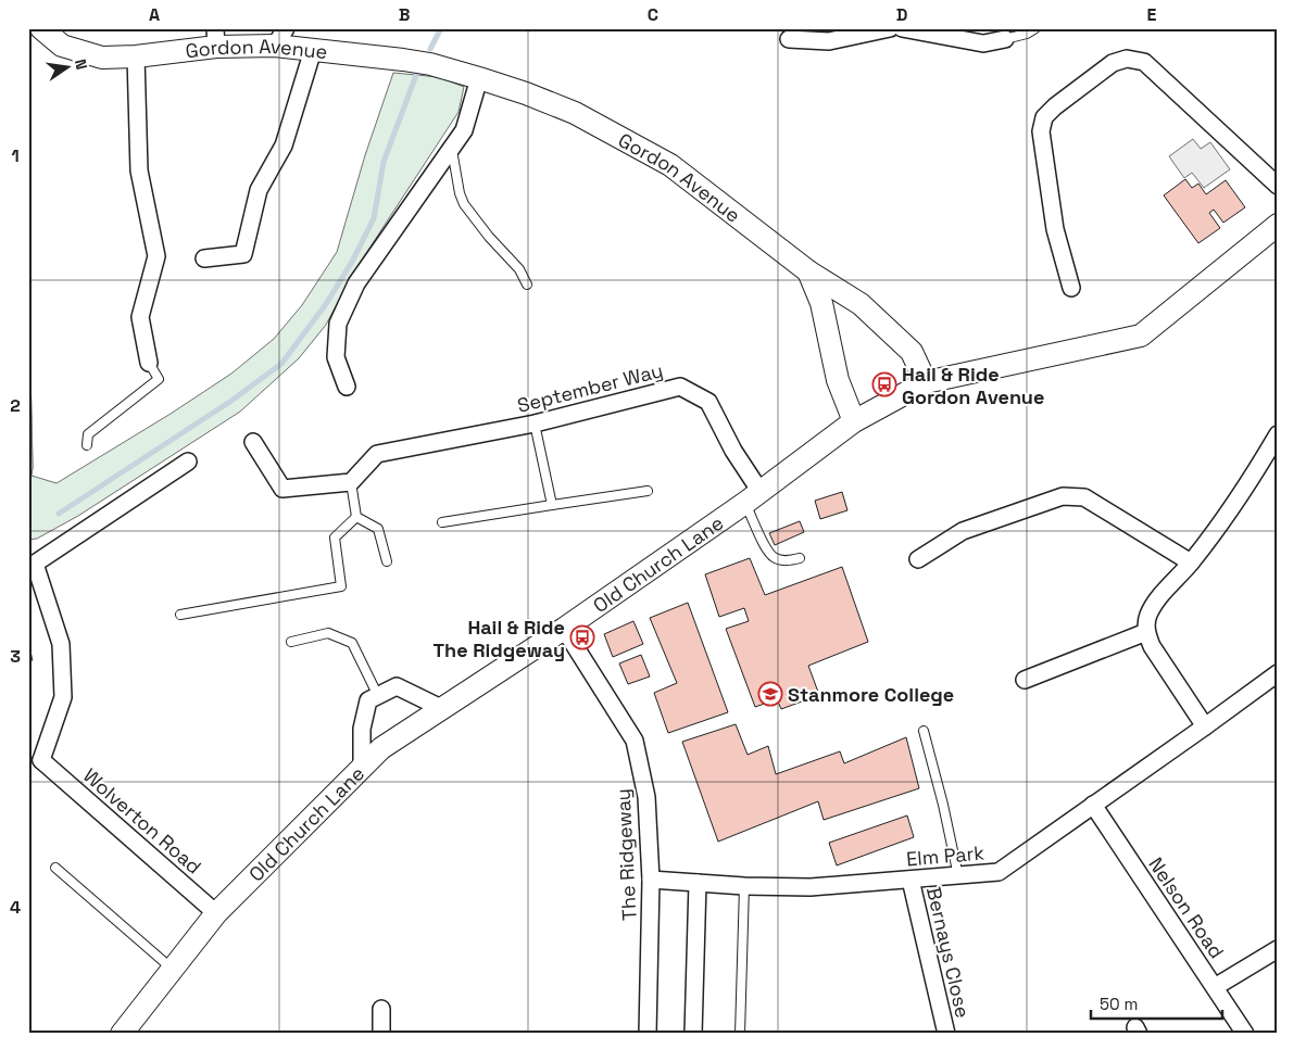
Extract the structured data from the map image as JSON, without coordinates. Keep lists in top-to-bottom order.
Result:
{
  "streets": {
    "street": [
      "Gordon Avenue",
      "September Way",
      "Old Church Lane",
      "Wolverton Road",
      "The Ridgeway",
      "Elm Park",
      "Nelson Road",
      "Bernays Close"
    ]
  },
  "crossings": [
    ["Gordon Avenue", "Old Church Lane"],
    ["September Way", "Old Church Lane"],
    ["Old Church Lane", "Wolverton Road"],
    ["Old Church Lane", "The Ridgeway"],
    ["The Ridgeway", "Elm Park"],
    ["Elm Park", "Nelson Road"],
    ["Elm Park", "Bernays Close"]
  ],
  "places": {
    "bus stop": ["Hail & Ride Gordon Avenue", "Hail & Ride The Ridgeway"],
    "school or university": ["Stanmore College"]
  },
  "scale_bar": "50 m",
  "north": "right",
  "grid": {
    "columns": [
      "A",
      "B",
      "C",
      "D",
      "E"
    ],
    "rows": [
      "1",
      "2",
      "3",
      "4"
    ]
  }
}
